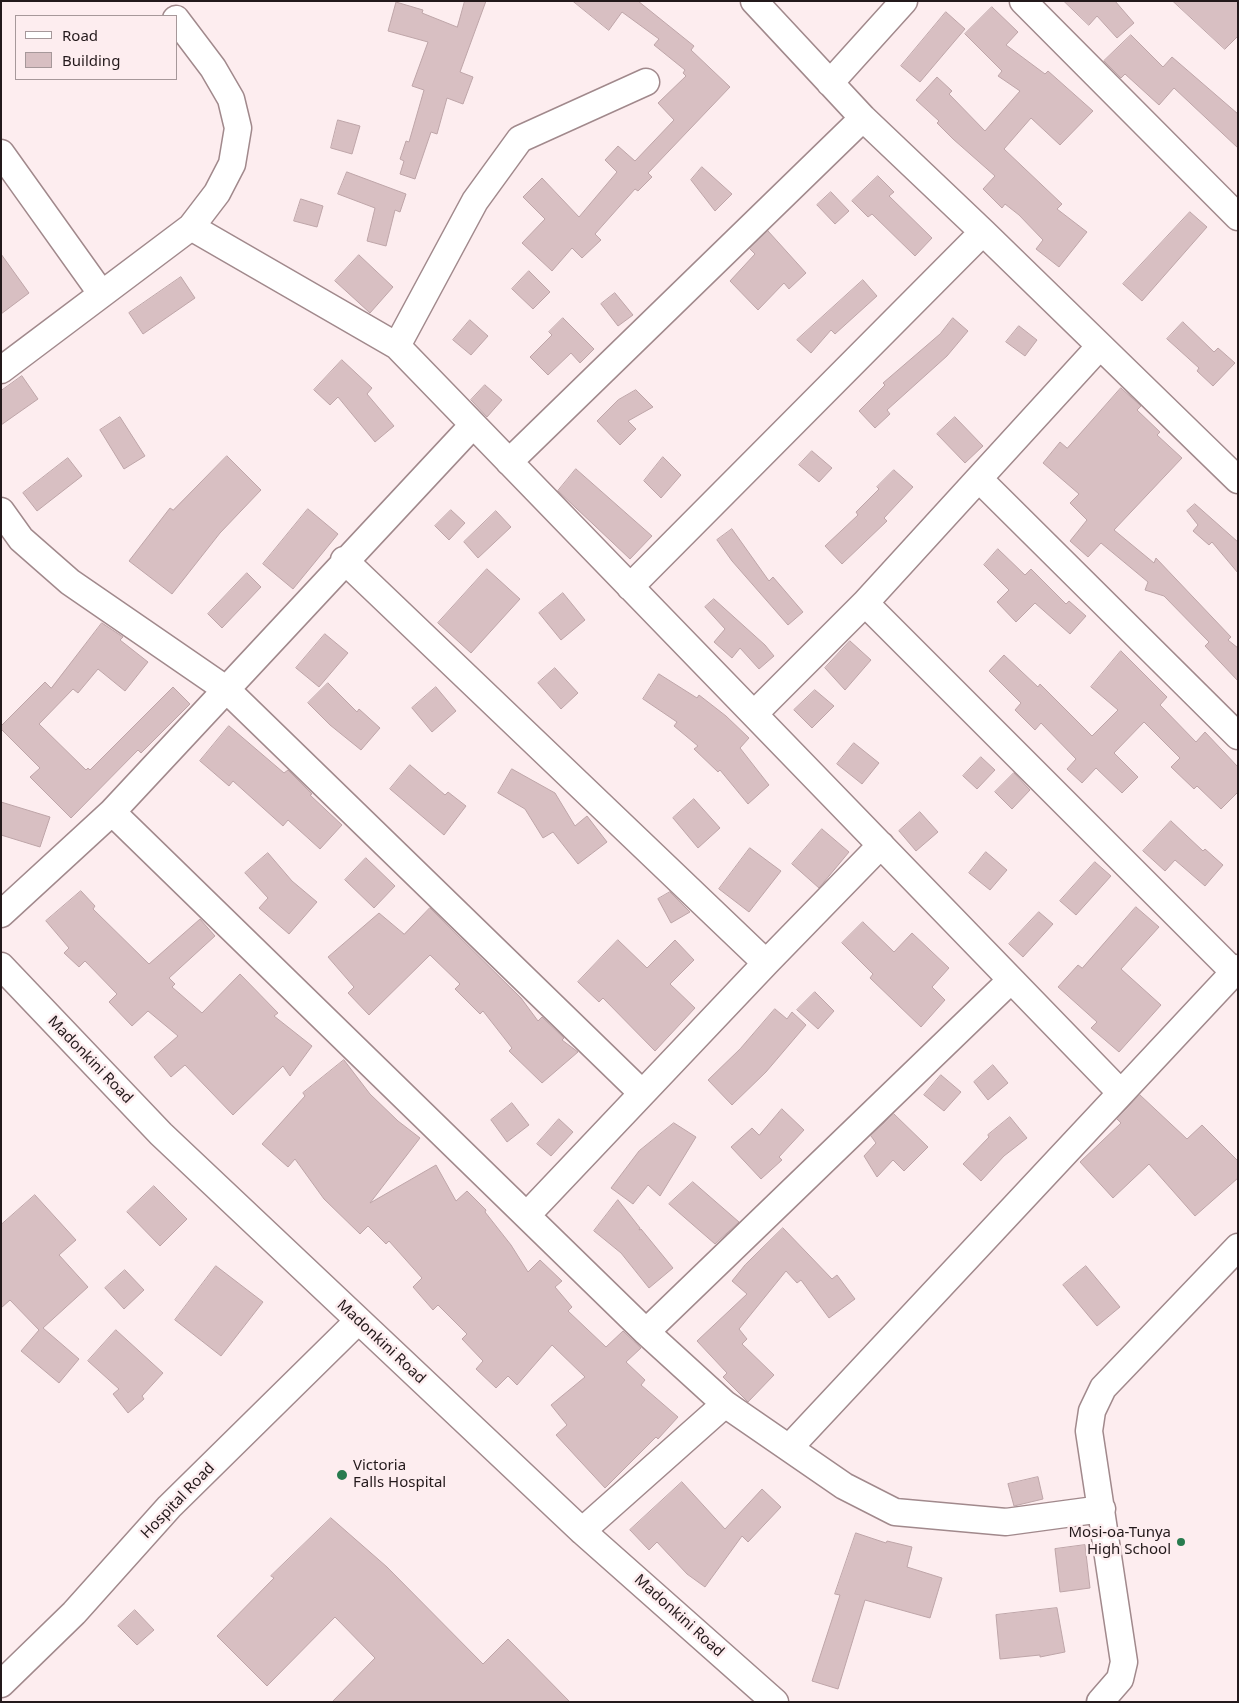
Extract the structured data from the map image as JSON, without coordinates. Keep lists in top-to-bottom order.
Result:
{
  "streets": {
    "street": ["Madonkini Road", "Hospital Road"]
  },
  "crossings": [
    ["Madonkini Road", "Hospital Road"]
  ],
  "places": ["Victoria Falls Hospital", "Mosi-oa-Tunya High School"],
  "legend": ["Road", "Building"]
}
